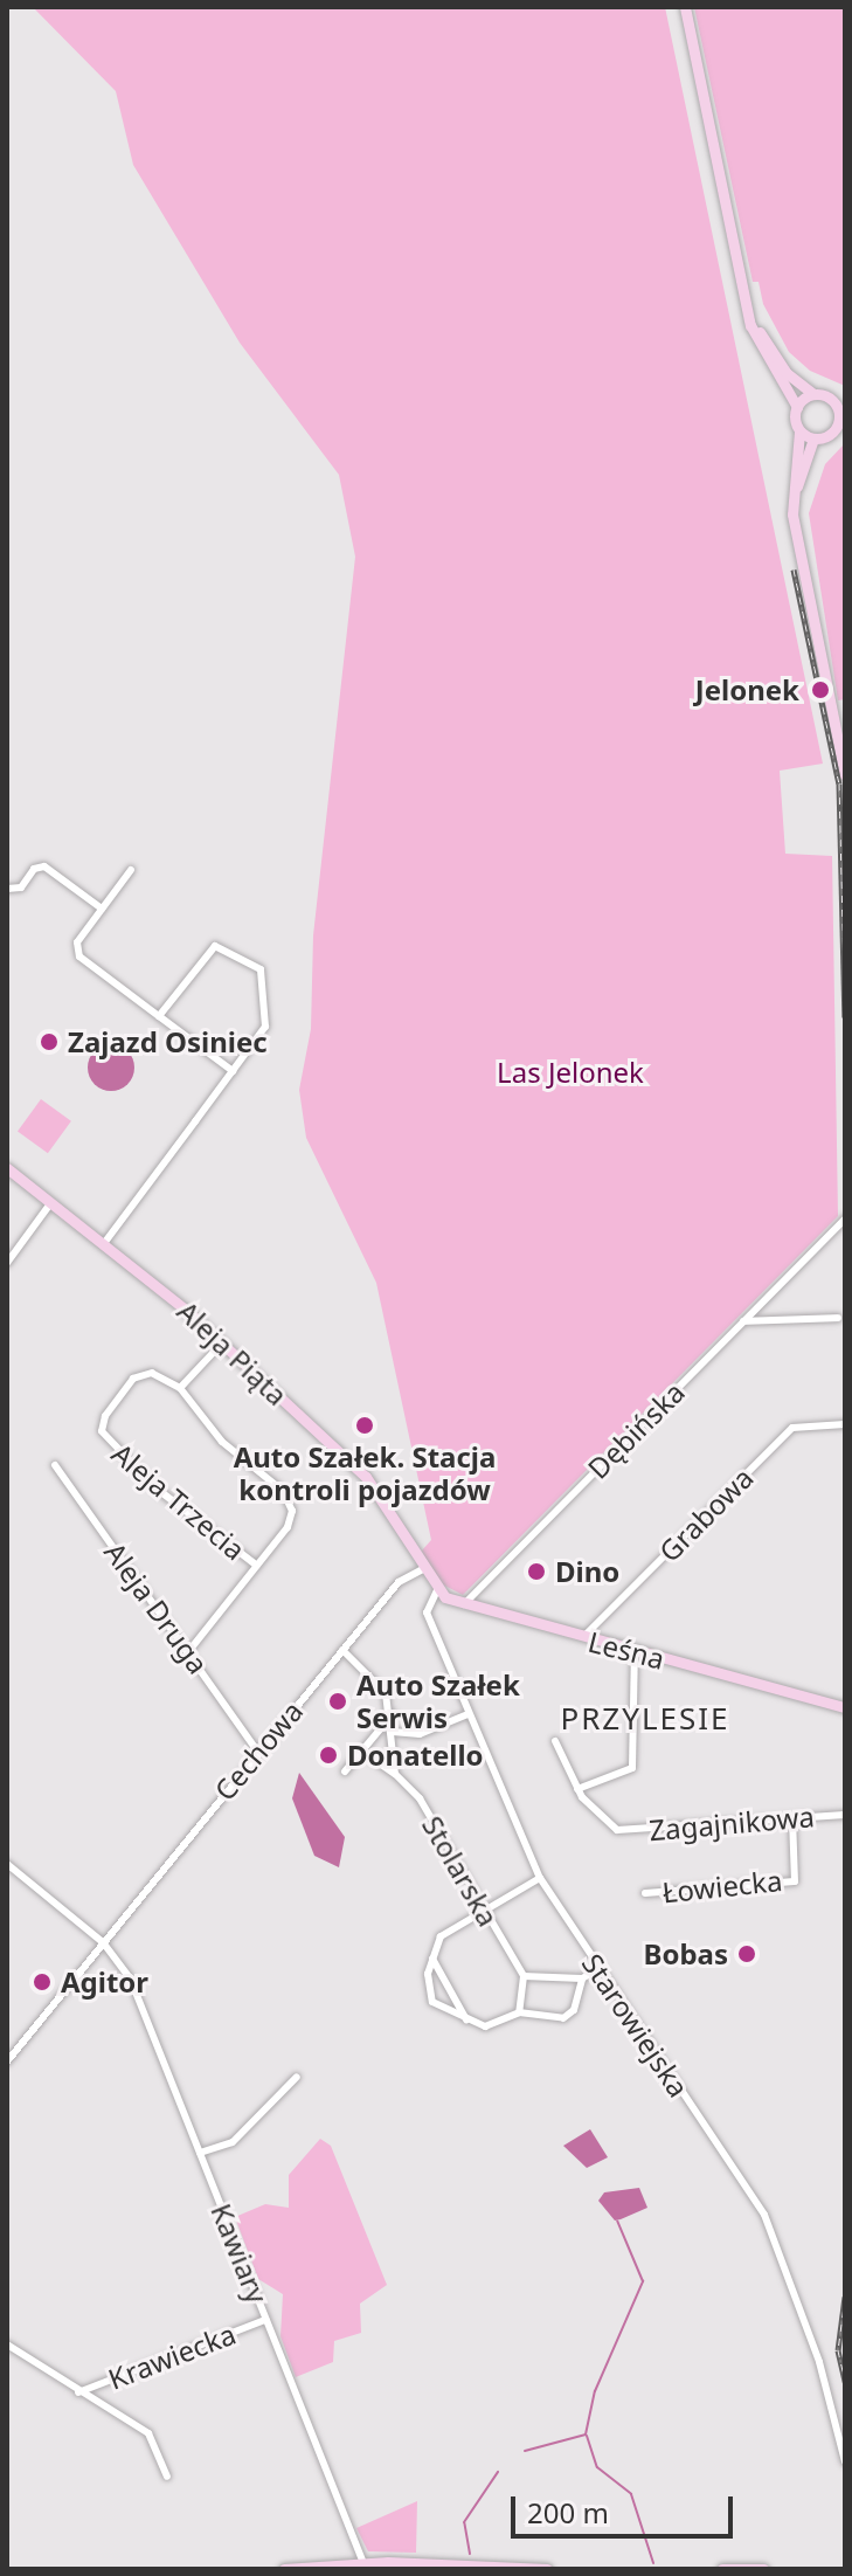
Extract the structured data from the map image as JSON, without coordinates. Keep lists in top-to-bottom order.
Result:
{
  "streets": {
    "street": [
      "Aleja Piąta",
      "Dębińska",
      "Aleja Trzecia",
      "Grabowa",
      "Aleja Druga",
      "Leśna",
      "Cechowa",
      "Zagajnikowa",
      "Stolarska",
      "Łowiecka",
      "Starowiejska",
      "Kawiary",
      "Krawiecka"
    ]
  },
  "crossings": [
    ["Aleja Piąta", "Leśna"],
    ["Aleja Piąta", "Cechowa"],
    ["Dębińska", "Leśna"],
    ["Grabowa", "Leśna"],
    ["Aleja Druga", "Cechowa"],
    ["Leśna", "Cechowa"],
    ["Leśna", "Starowiejska"],
    ["Cechowa", "Kawiary"],
    ["Zagajnikowa", "Łowiecka"],
    ["Kawiary", "Krawiecka"]
  ],
  "districts": ["PRZYLESIE"],
  "parks": ["Las Jelonek"],
  "places": [
    "Jelonek",
    "Zajazd Osiniec",
    "Auto Szałek. Stacja kontroli pojazdów",
    "Dino",
    "Auto Szałek Serwis",
    "Donatello",
    "Bobas",
    "Agitor"
  ],
  "scale_bar": "200 m"
}
